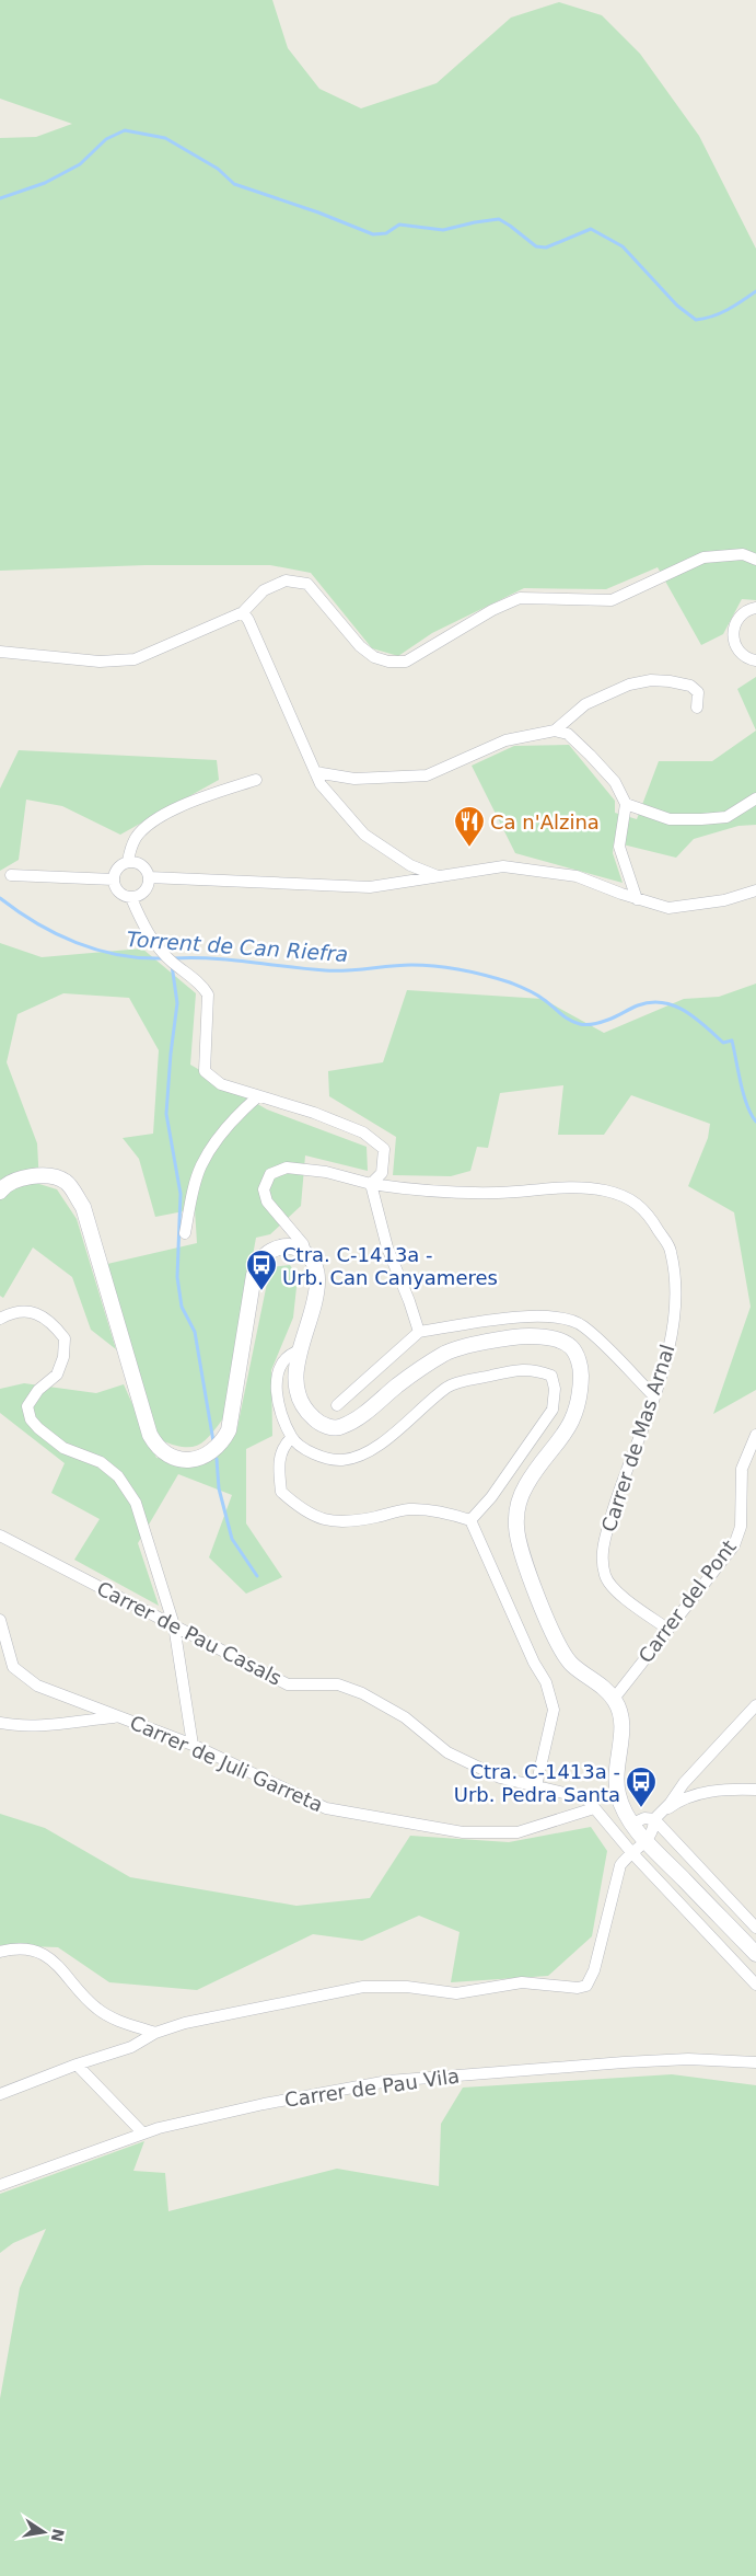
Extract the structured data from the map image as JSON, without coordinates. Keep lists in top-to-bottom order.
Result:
{
  "streets": {
    "street": [
      "Carrer de Mas Arnal",
      "Carrer del Pont",
      "Carrer de Pau Casals",
      "Carrer de Juli Garreta",
      "Carrer de Pau Vila"
    ]
  },
  "crossings": [
    ["Carrer de Mas Arnal", "Carrer del Pont"],
    ["Carrer de Pau Casals", "Carrer de Juli Garreta"]
  ],
  "water": ["Torrent de Can Riefra"],
  "places": {
    "restaurant": ["Ca n'Alzina"],
    "bus stop": ["Ctra. C-1413a - Urb. Can Canyameres", "Ctra. C-1413a - Urb. Pedra Santa"]
  },
  "north": "right"
}
